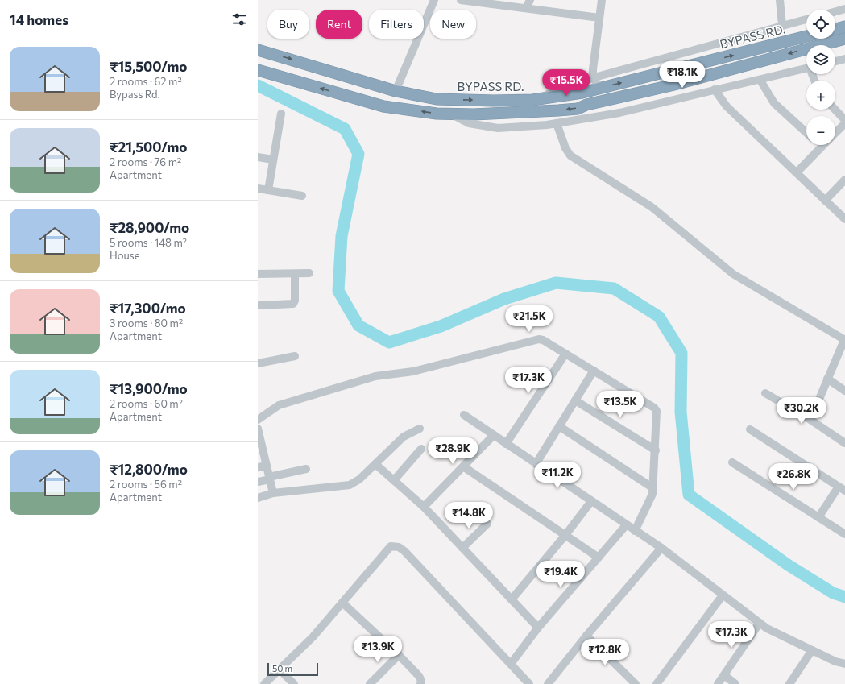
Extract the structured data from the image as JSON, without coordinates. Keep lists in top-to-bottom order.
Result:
{
  "streets": {
    "highway": ["BYPASS RD."]
  },
  "scale_bar": "50 m",
  "page": {
    "heading": "14 homes",
    "map_buttons": ["+", "−"],
    "chip": [
      "Buy",
      "Rent",
      "Filters",
      "New"
    ],
    "list": [
      {
        "name": "₹15,500/mo",
        "note": "2 rooms · 62 m² · Bypass Rd."
      },
      {
        "name": "₹21,500/mo",
        "note": "2 rooms · 76 m² · Apartment"
      },
      {
        "name": "₹28,900/mo",
        "note": "5 rooms · 148 m² · House"
      },
      {
        "name": "₹17,300/mo",
        "note": "3 rooms · 80 m² · Apartment"
      },
      {
        "name": "₹13,900/mo",
        "note": "2 rooms · 60 m² · Apartment"
      },
      {
        "name": "₹12,800/mo",
        "note": "2 rooms · 56 m² · Apartment"
      }
    ],
    "price": [
      "₹18.1K",
      "₹15.5K",
      "₹21.5K",
      "₹17.3K",
      "₹13.5K",
      "₹30.2K",
      "₹28.9K",
      "₹11.2K",
      "₹26.8K",
      "₹14.8K",
      "₹19.4K",
      "₹17.3K",
      "₹13.9K",
      "₹12.8K"
    ],
    "scale": "50 m"
  }
}
